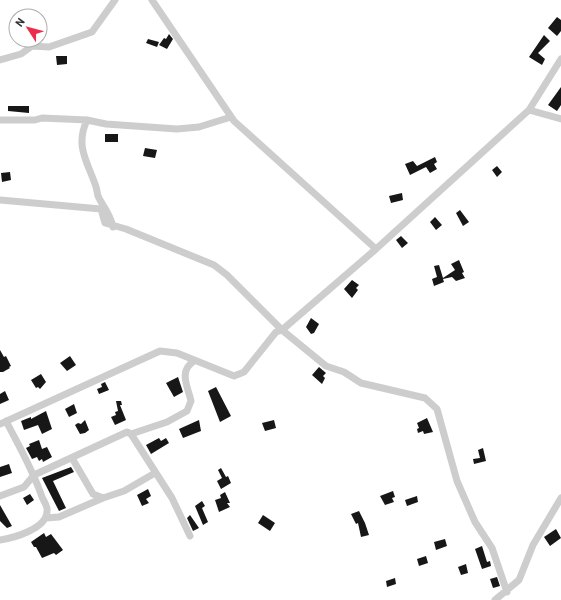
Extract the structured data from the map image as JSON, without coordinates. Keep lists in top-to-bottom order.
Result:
{
  "north": "top left"
}
